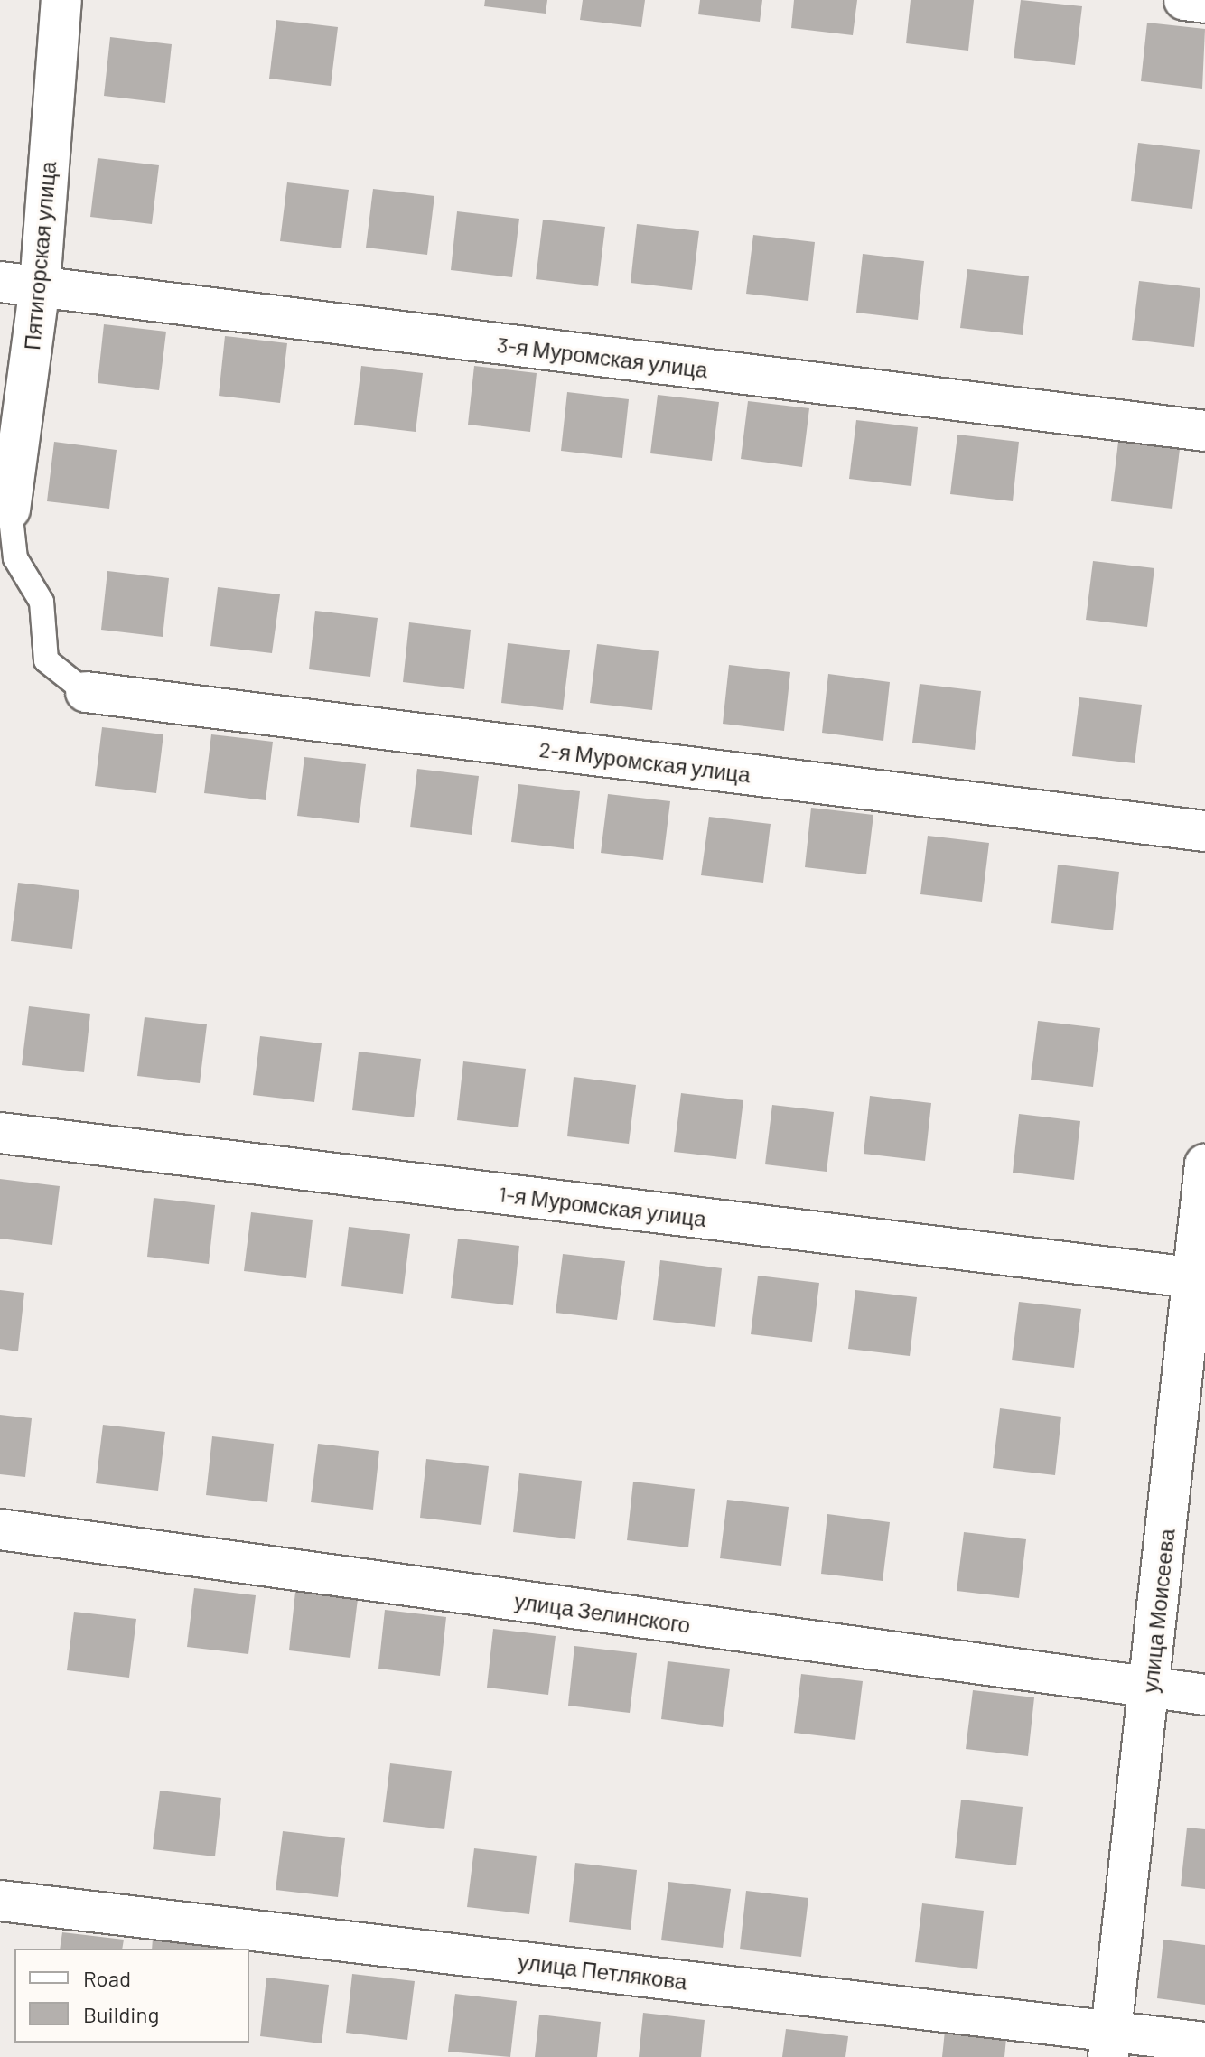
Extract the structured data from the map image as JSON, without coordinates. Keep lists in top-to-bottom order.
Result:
{
  "streets": {
    "street": [
      "Пятигорская улица",
      "3-я Муромская улица",
      "2-я Муромская улица",
      "1-я Муромская улица",
      "улица Моисеева",
      "улица Зелинского",
      "улица Петлякова"
    ]
  },
  "crossings": [
    ["Пятигорская улица", "3-я Муромская улица"],
    ["1-я Муромская улица", "улица Моисеева"],
    ["улица Моисеева", "улица Зелинского"],
    ["улица Моисеева", "улица Петлякова"]
  ],
  "legend": ["Road", "Building"]
}
